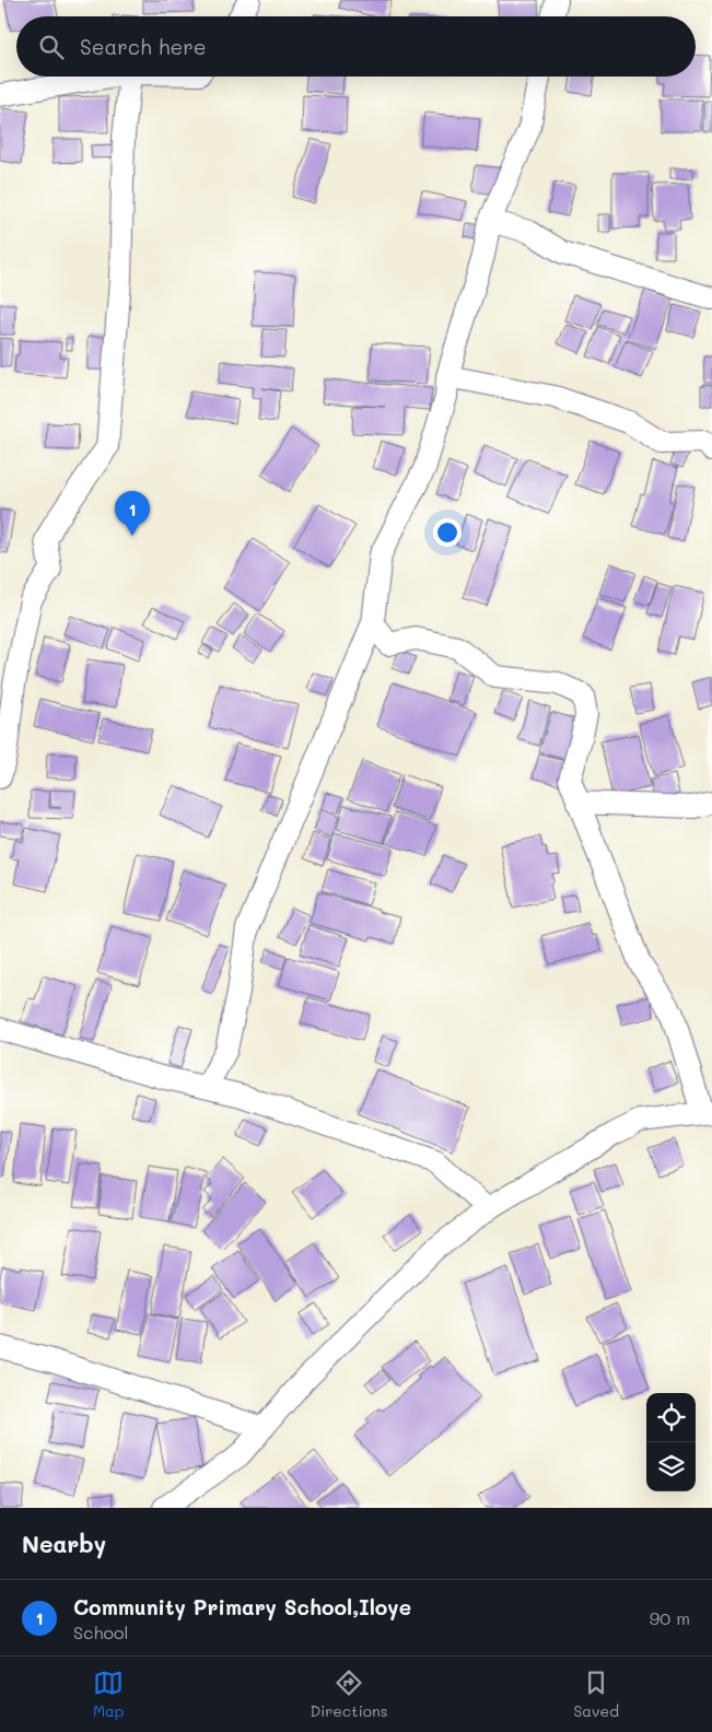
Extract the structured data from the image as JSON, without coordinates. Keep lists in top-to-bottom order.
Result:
{
  "page": {
    "search": "Search here",
    "pins": "1",
    "heading": "Nearby",
    "list": [
      {
        "mark": "1",
        "name": "Community Primary School,Iloye",
        "note": "School",
        "value": "90 m"
      }
    ],
    "nav": ["Map", "Directions", "Saved"]
  }
}
